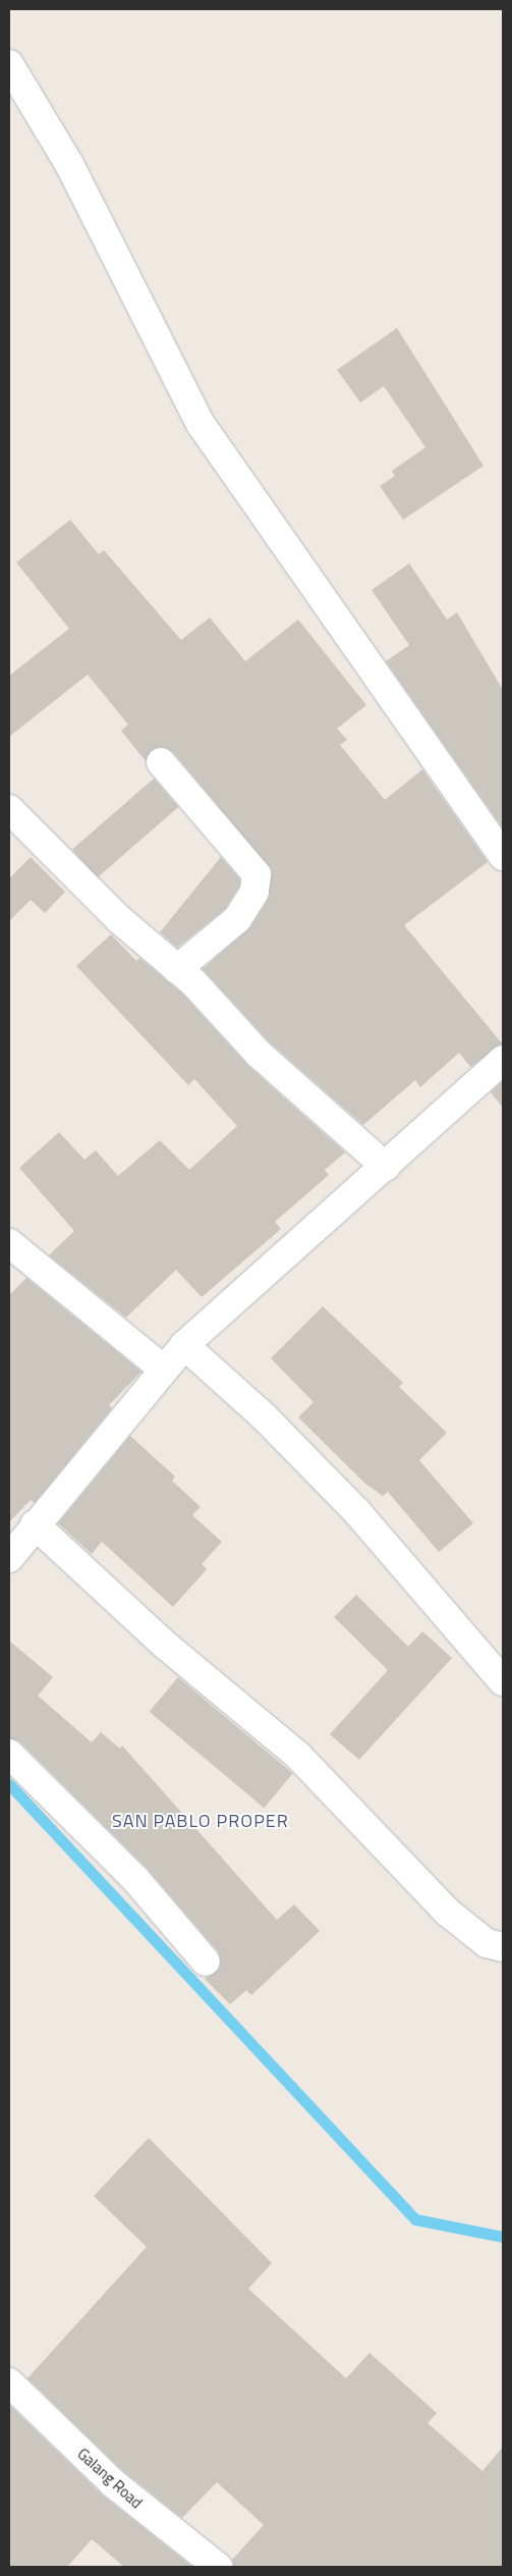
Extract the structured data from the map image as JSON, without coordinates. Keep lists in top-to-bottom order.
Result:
{
  "streets": {
    "street": ["Galang Road"]
  },
  "districts": ["SAN PABLO PROPER"]
}
